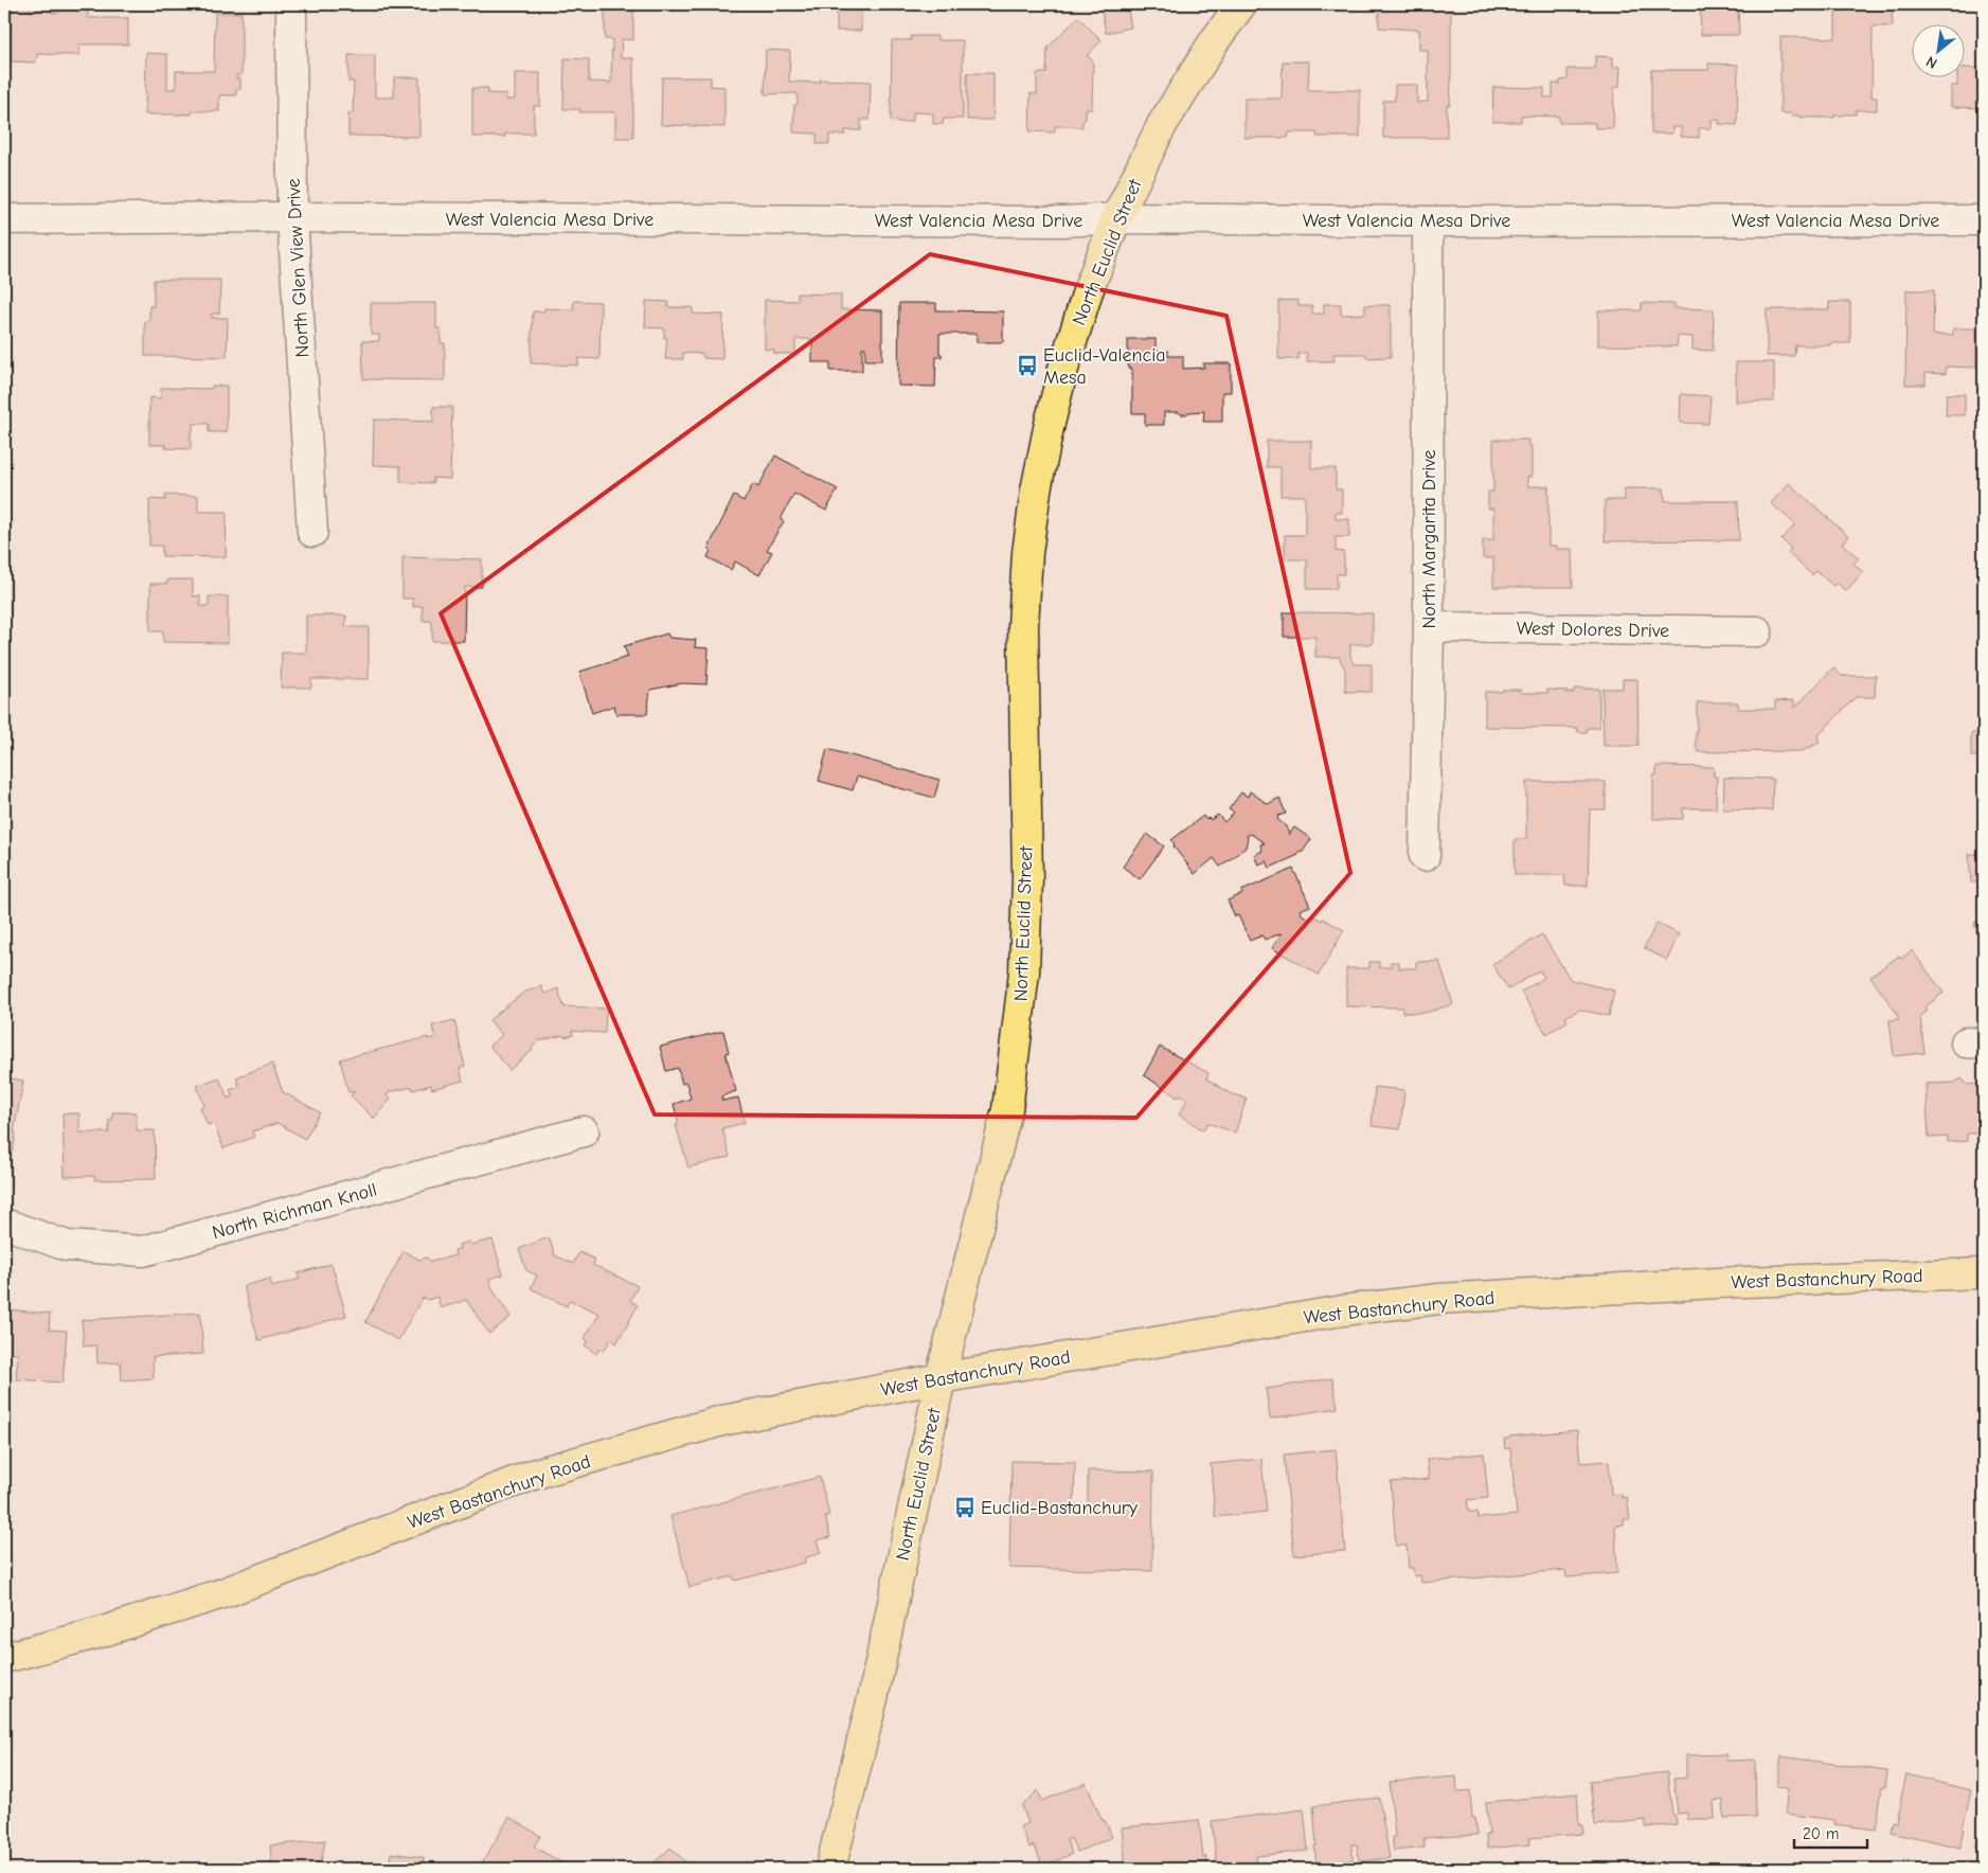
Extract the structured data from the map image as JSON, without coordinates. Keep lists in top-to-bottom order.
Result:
{
  "streets": {
    "main road": ["North Euclid Street", "West Bastanchury Road"],
    "street": [
      "West Valencia Mesa Drive",
      "North Glen View Drive",
      "North Margarita Drive",
      "West Dolores Drive",
      "North Richman Knoll"
    ]
  },
  "crossings": [
    ["West Valencia Mesa Drive", "North Euclid Street"],
    ["West Valencia Mesa Drive", "North Glen View Drive"],
    ["West Valencia Mesa Drive", "North Margarita Drive"],
    ["North Euclid Street", "West Bastanchury Road"],
    ["North Margarita Drive", "West Dolores Drive"]
  ],
  "places": {
    "bus stop": ["Euclid-Valencia Mesa", "Euclid-Bastanchury"]
  },
  "scale_bar": "20 m",
  "north": "bottom left"
}
